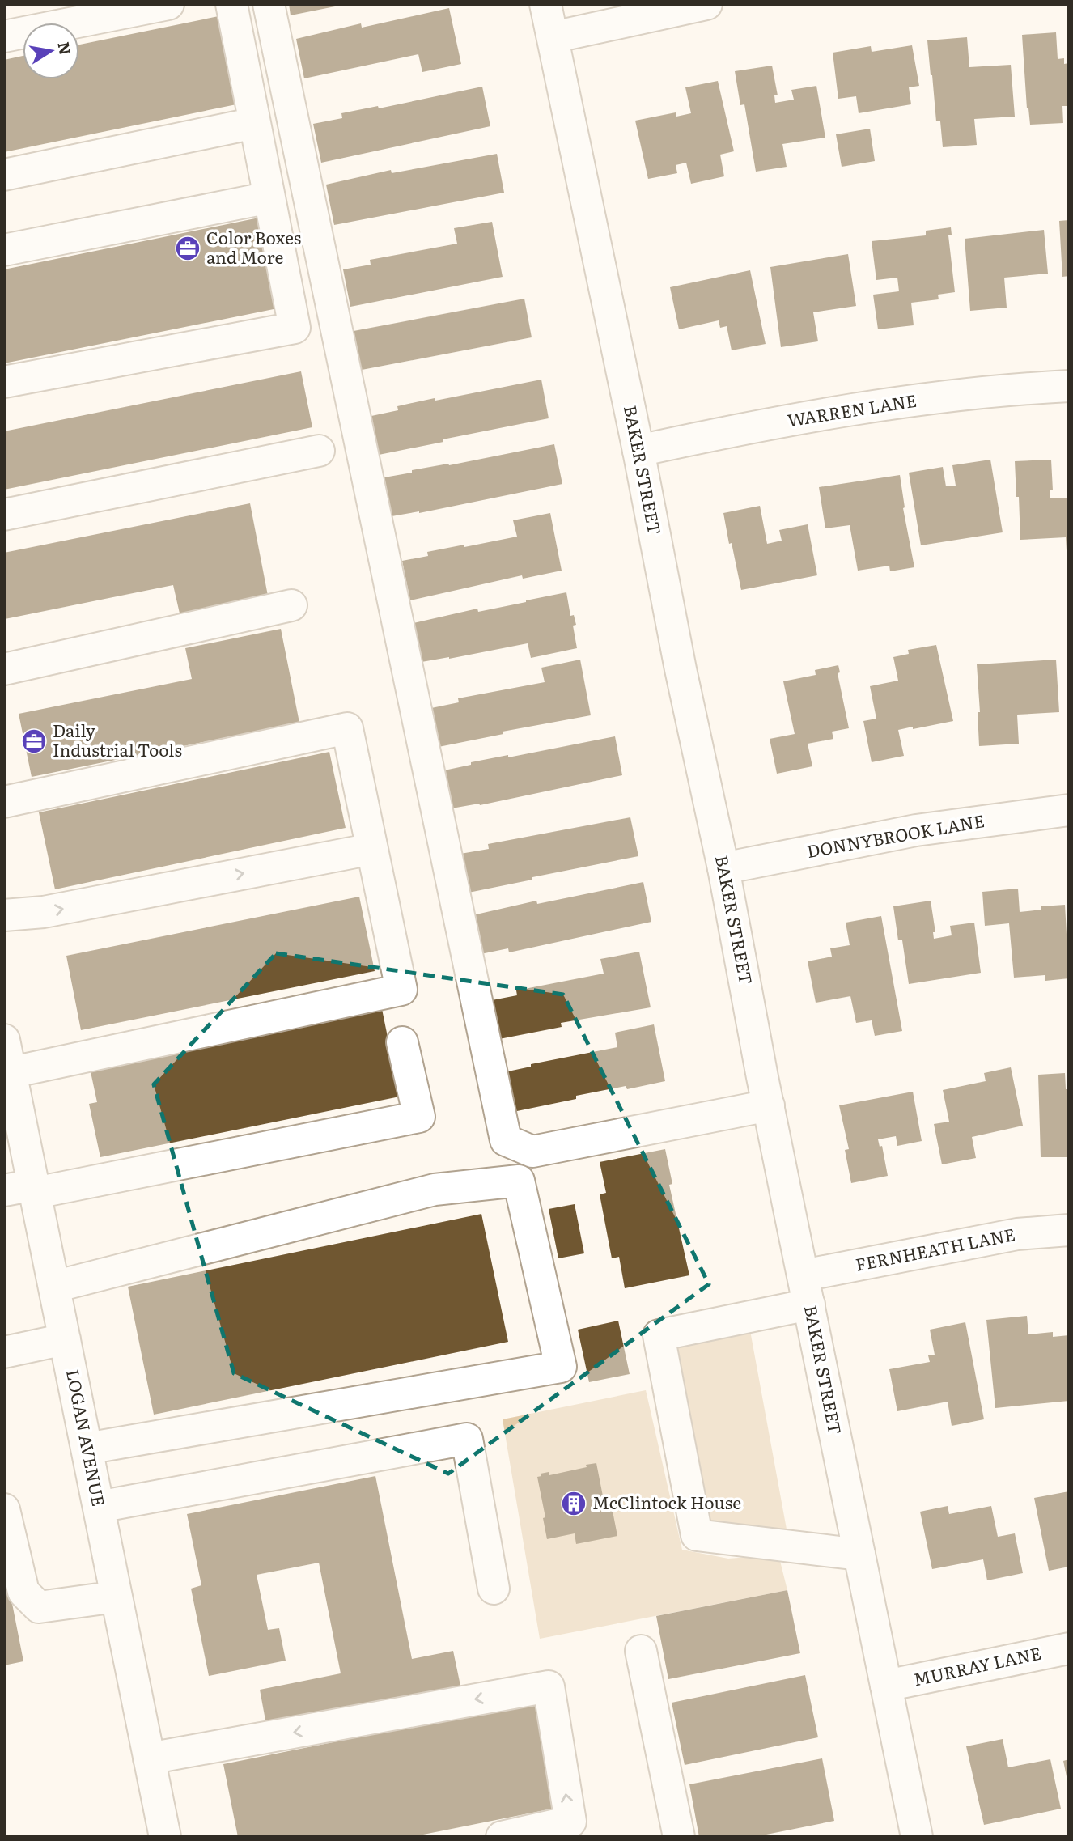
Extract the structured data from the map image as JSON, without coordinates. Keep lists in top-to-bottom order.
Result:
{
  "streets": {
    "street": [
      "WARREN LANE",
      "BAKER STREET",
      "DONNYBROOK LANE",
      "FERNHEATH LANE",
      "LOGAN AVENUE",
      "MURRAY LANE"
    ]
  },
  "crossings": [
    ["WARREN LANE", "BAKER STREET"],
    ["BAKER STREET", "DONNYBROOK LANE"],
    ["BAKER STREET", "FERNHEATH LANE"],
    ["BAKER STREET", "MURRAY LANE"]
  ],
  "places": {
    "office": ["Color Boxes and More", "Daily Industrial Tools"],
    "building": ["McClintock House"]
  },
  "north": "right"
}
